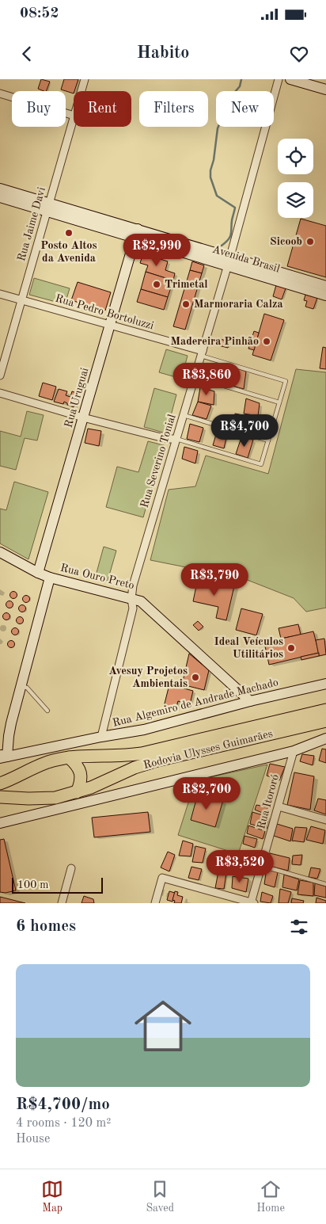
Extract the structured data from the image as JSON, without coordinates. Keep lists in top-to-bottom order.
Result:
{
  "streets": {
    "highway": ["Rodovia Ulysses Guimarães"],
    "street": [
      "Rua Jaime Davi",
      "Avenida Brasil",
      "Rua Pedro Bortoluzzi",
      "Rua Uruguai",
      "Rua Severino Tonial",
      "Rua Ouro Preto",
      "Rua Algemiro de Andrade Machado",
      "Rua Itororó"
    ]
  },
  "crossings": [
    ["Rua Jaime Davi", "Avenida Brasil"],
    ["Rua Jaime Davi", "Rua Pedro Bortoluzzi"],
    ["Avenida Brasil", "Rua Uruguai"],
    ["Avenida Brasil", "Rua Severino Tonial"],
    ["Rua Pedro Bortoluzzi", "Rua Uruguai"],
    ["Rua Pedro Bortoluzzi", "Rua Severino Tonial"],
    ["Rua Uruguai", "Rua Ouro Preto"],
    ["Rua Severino Tonial", "Rua Ouro Preto"],
    ["Rua Severino Tonial", "Rua Algemiro de Andrade Machado"],
    ["Rua Ouro Preto", "Rua Algemiro de Andrade Machado"]
  ],
  "places": [
    "Posto Altos da Avenida",
    "Sicoob",
    "Trimetal",
    "Marmoraria Calza",
    "Madereira Pinhão",
    "Ideal Veículos Utilitários",
    "Avesuy Projetos Ambientais"
  ],
  "scale_bar": "100 m",
  "page": {
    "status": "08:52",
    "header": "Habito",
    "chip": [
      "Buy",
      "Rent",
      "Filters",
      "New"
    ],
    "price": [
      "R$2,990",
      "R$3,860",
      "R$4,700",
      "R$3,790",
      "R$2,700",
      "R$3,520"
    ],
    "scale": "100 m",
    "heading": "6 homes",
    "list": [
      {
        "name": "R$4,700/mo",
        "note": "4 rooms · 120 m² · House"
      }
    ],
    "tabs": ["Map", "Saved", "Home"]
  }
}
